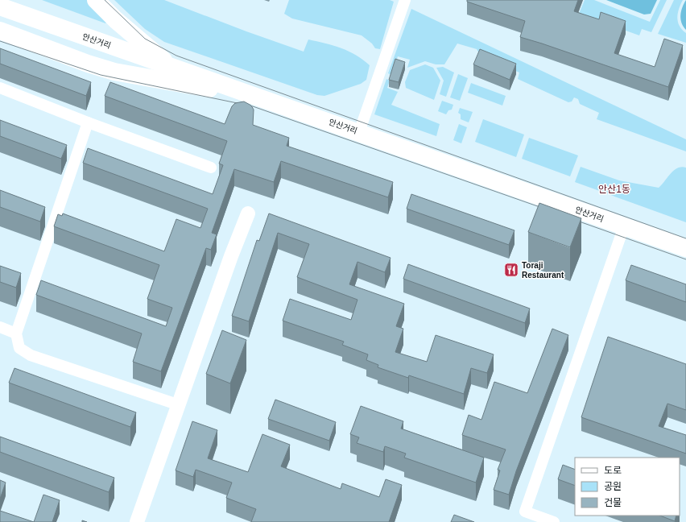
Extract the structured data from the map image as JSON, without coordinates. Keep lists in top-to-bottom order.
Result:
{
  "streets": {
    "main road": ["안산거리"]
  },
  "districts": ["안산1동"],
  "places": {
    "restaurant": ["Toraji Restaurant"]
  },
  "legend": ["도로", "공원", "건물"]
}
